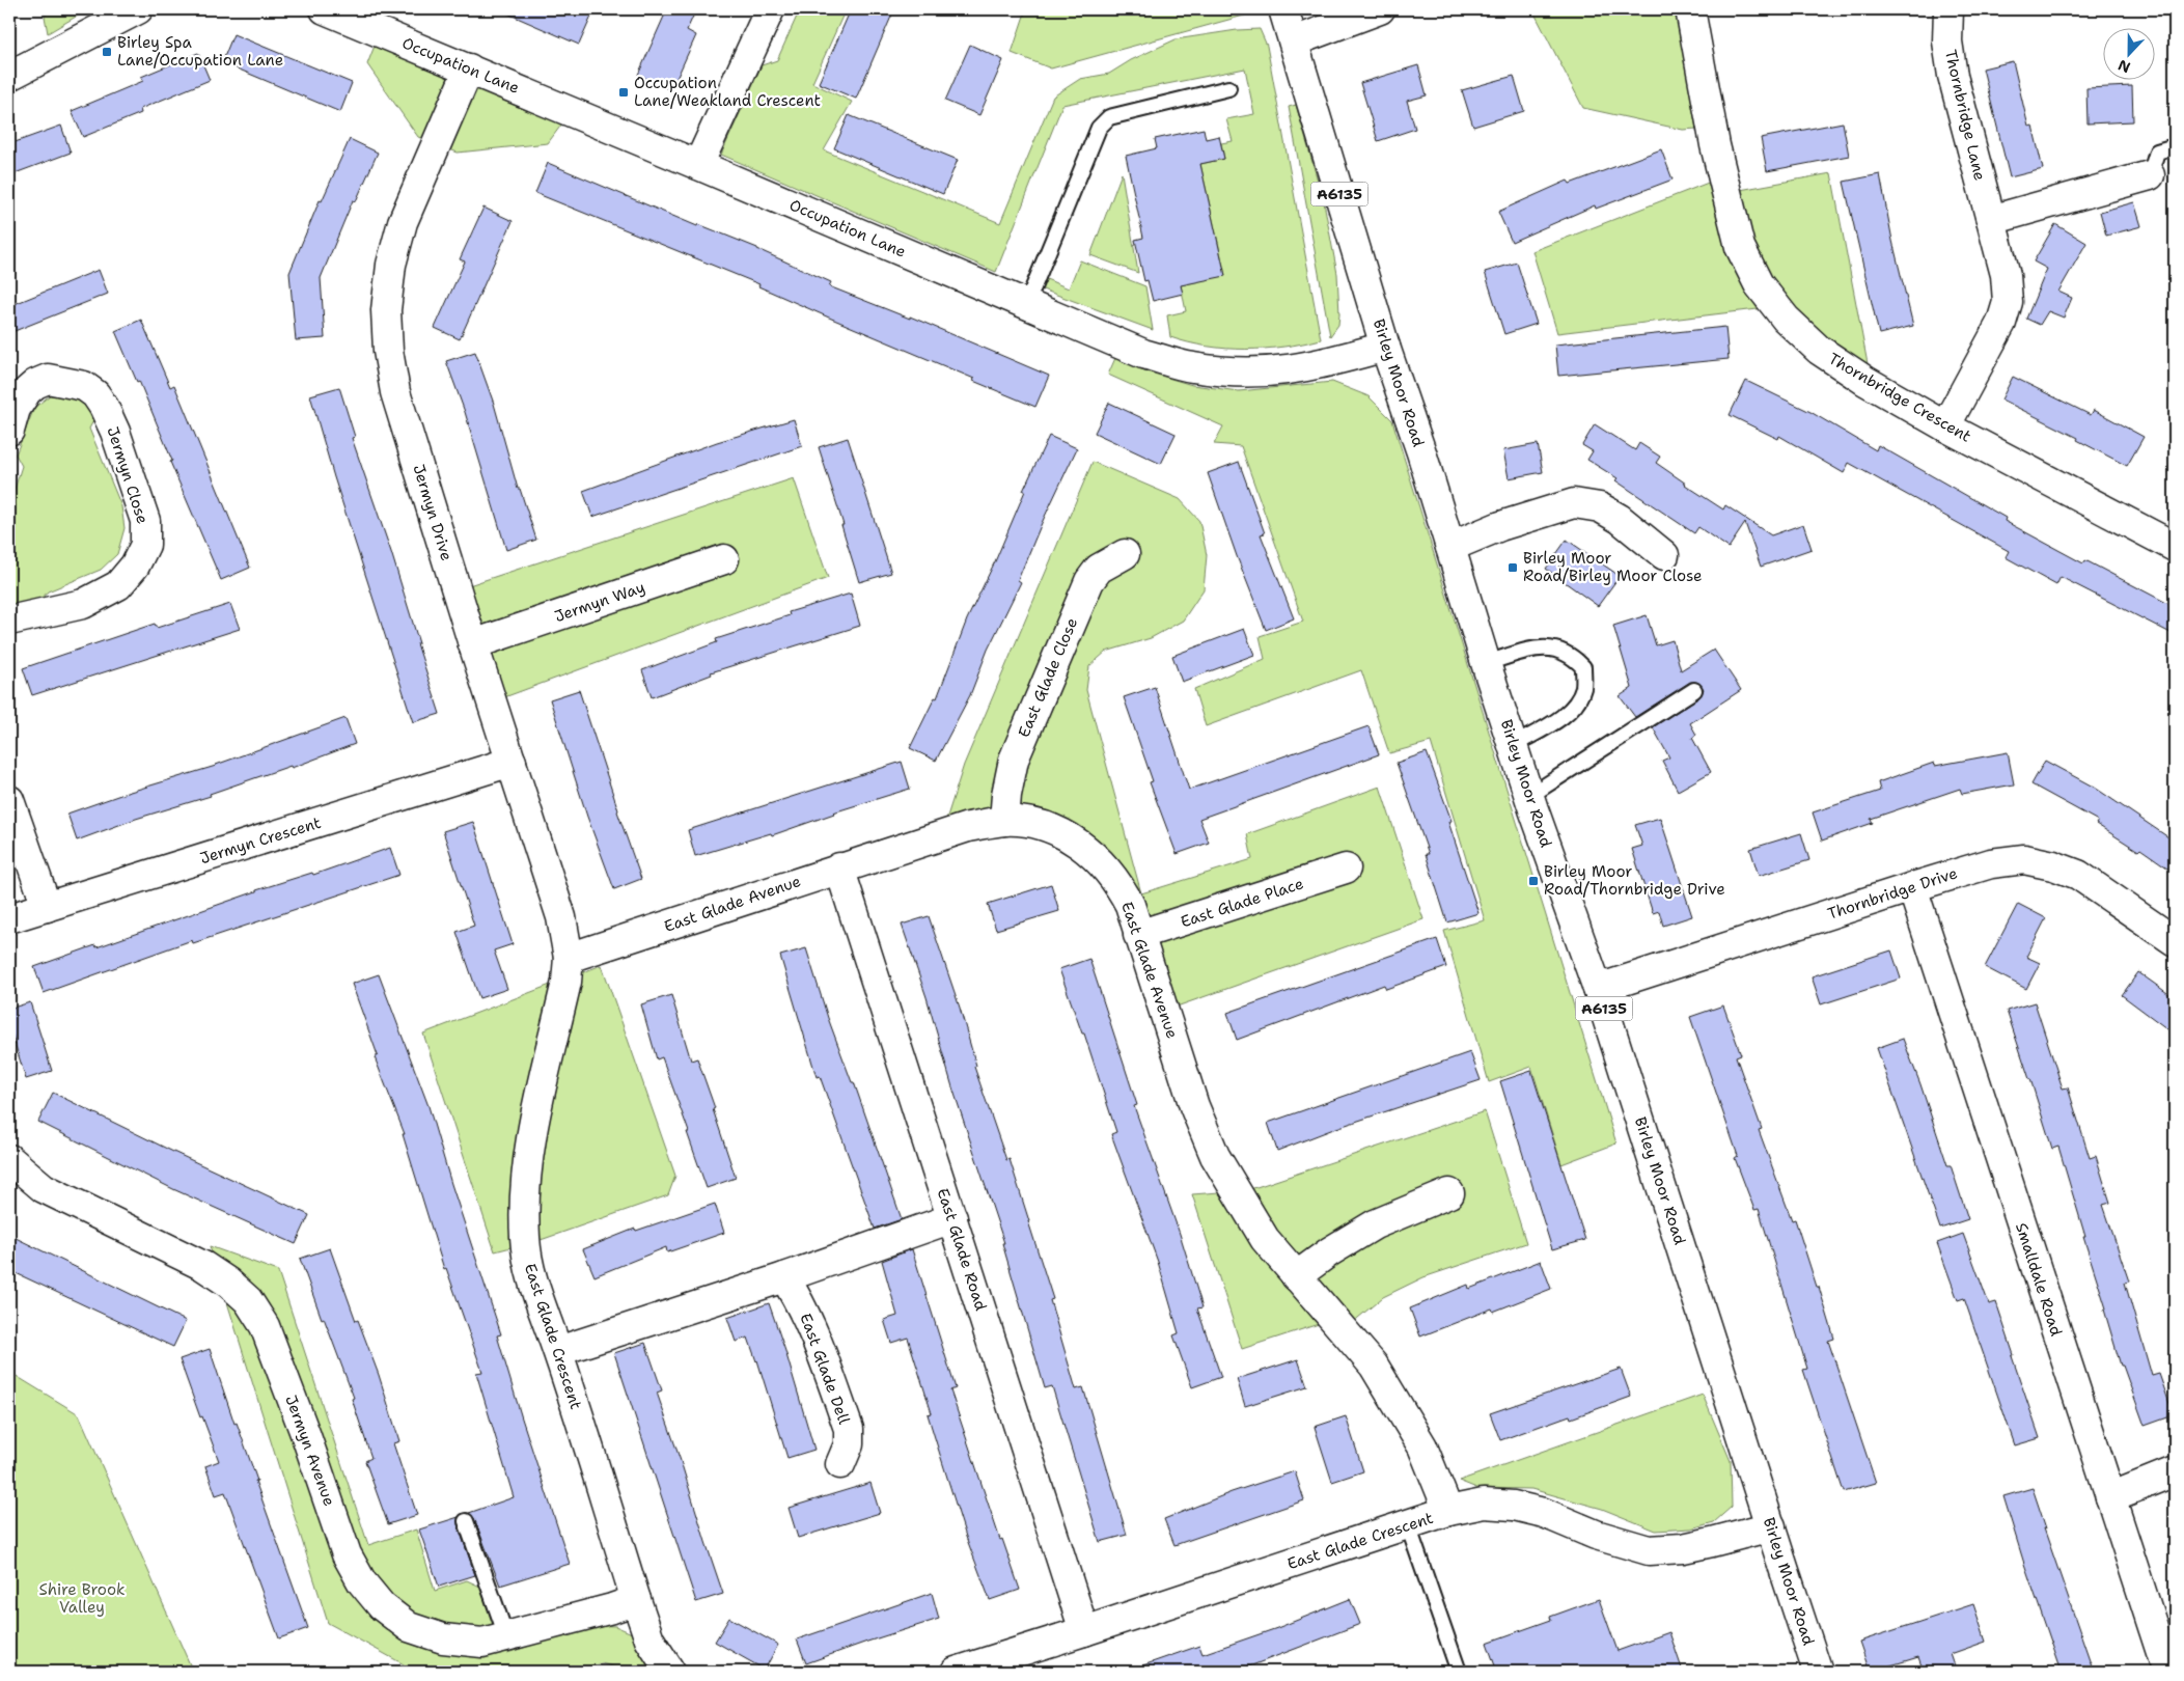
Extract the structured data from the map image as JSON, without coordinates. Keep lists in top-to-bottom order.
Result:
{
  "streets": {
    "street": [
      "Occupation Lane",
      "Thornbridge Lane",
      "A6135",
      "Birley Moor Road",
      "Thornbridge Crescent",
      "Jermyn Close",
      "Jermyn Drive",
      "Jermyn Way",
      "East Glade Close",
      "Jermyn Crescent",
      "Thornbridge Drive",
      "East Glade Place",
      "East Glade Avenue",
      "East Glade Road",
      "Smalldale Road",
      "East Glade Crescent",
      "East Glade Dell",
      "Jermyn Avenue"
    ]
  },
  "crossings": [
    ["Occupation Lane", "Birley Moor Road"],
    ["Occupation Lane", "Jermyn Drive"],
    ["Thornbridge Lane", "Thornbridge Crescent"],
    ["Birley Moor Road", "Thornbridge Drive"],
    ["Birley Moor Road", "East Glade Crescent"],
    ["Jermyn Drive", "Jermyn Way"],
    ["Jermyn Drive", "Jermyn Crescent"],
    ["Jermyn Drive", "East Glade Avenue"],
    ["Jermyn Drive", "East Glade Crescent"],
    ["East Glade Close", "East Glade Avenue"],
    ["Thornbridge Drive", "Smalldale Road"],
    ["East Glade Place", "East Glade Avenue"],
    ["East Glade Avenue", "East Glade Road"],
    ["East Glade Avenue", "East Glade Crescent"],
    ["East Glade Road", "East Glade Crescent"],
    ["East Glade Crescent", "Jermyn Avenue"]
  ],
  "parks": ["Shire Brook Valley"],
  "places": {
    "transit": [
      "Birley Spa Lane/Occupation Lane",
      "Occupation Lane/Weakland Crescent",
      "Birley Moor Road/Birley Moor Close",
      "Birley Moor Road/Thornbridge Drive"
    ]
  },
  "north": "bottom"
}
